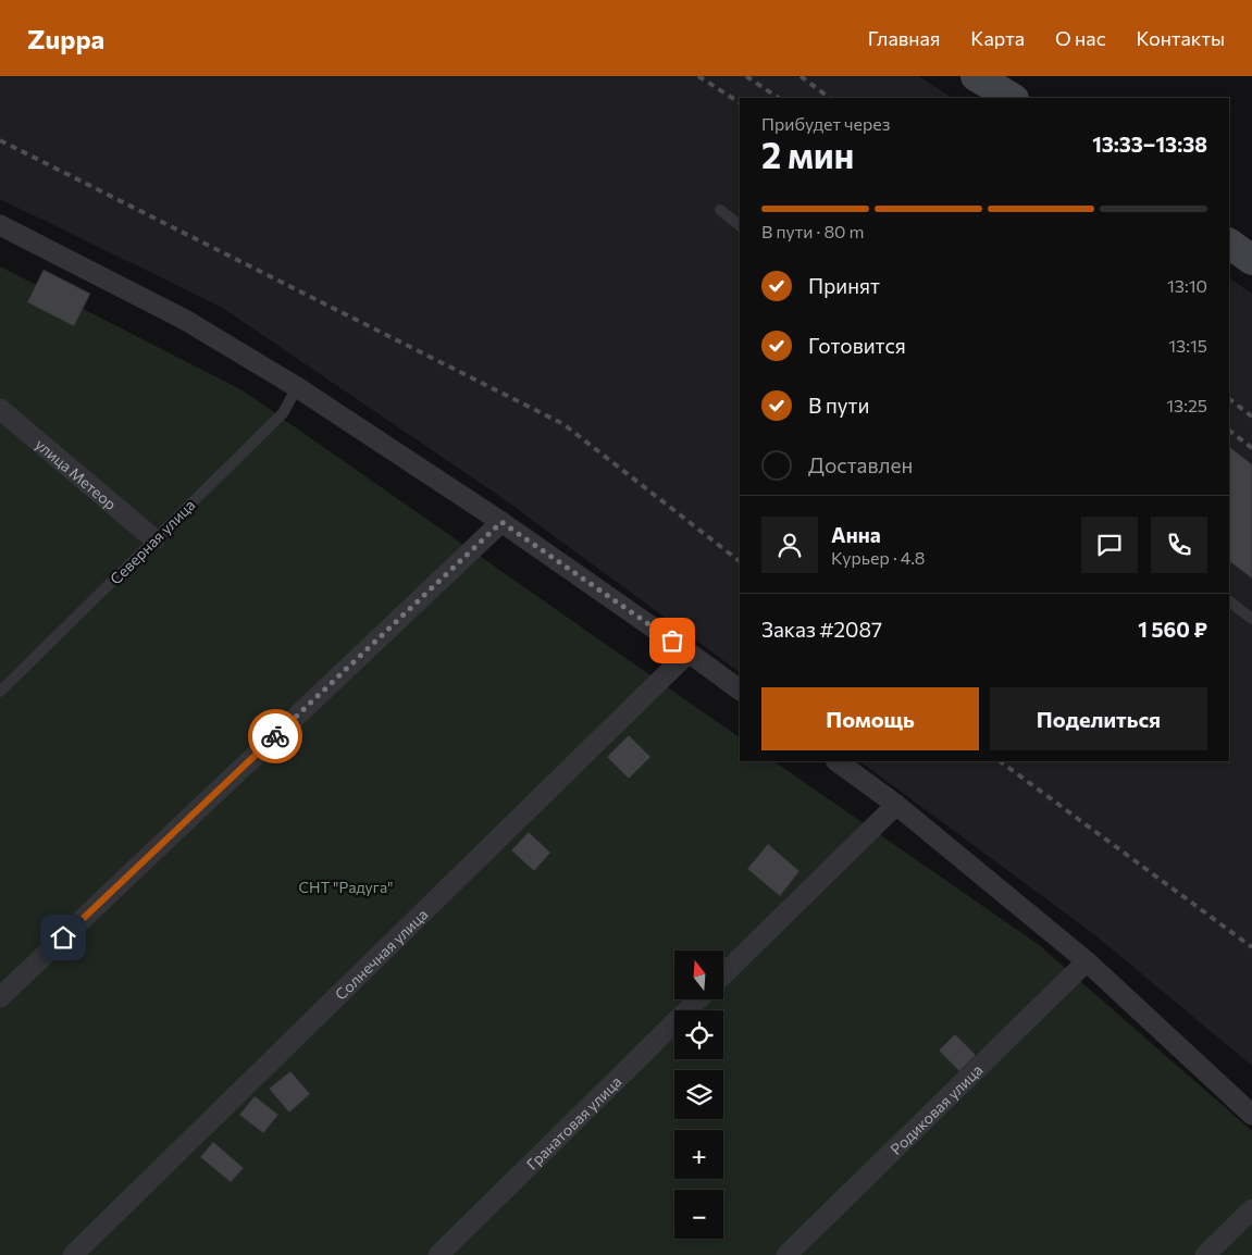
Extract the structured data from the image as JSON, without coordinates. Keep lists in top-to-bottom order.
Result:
{
  "streets": {
    "street": [
      "улица Метеор",
      "Солнечная улица",
      "Родиковая улица",
      "Гранатовая улица"
    ],
    "lane": ["Северная улица"]
  },
  "crossings": [
    ["улица Метеор", "Северная улица"]
  ],
  "parks": ["СНТ \"Радуга\""],
  "north": "top",
  "page": {
    "header": "Zuppa",
    "nav": [
      "Главная",
      "Карта",
      "О нас",
      "Контакты"
    ],
    "heading": ["2 мин", "Прибудет через", "13:33–13:38"],
    "panel": [
      "Анна",
      "Курьер · 4.8",
      "Заказ #2087",
      "1 560 ₽"
    ],
    "bar": "В пути · 80 m",
    "list": [
      ["Принят", "13:10"],
      ["Готовится", "13:15"],
      ["В пути", "13:25"],
      "Доставлен"
    ],
    "buttons": ["Помощь", "Поделиться"],
    "map_buttons": ["+", "−"]
  }
}
